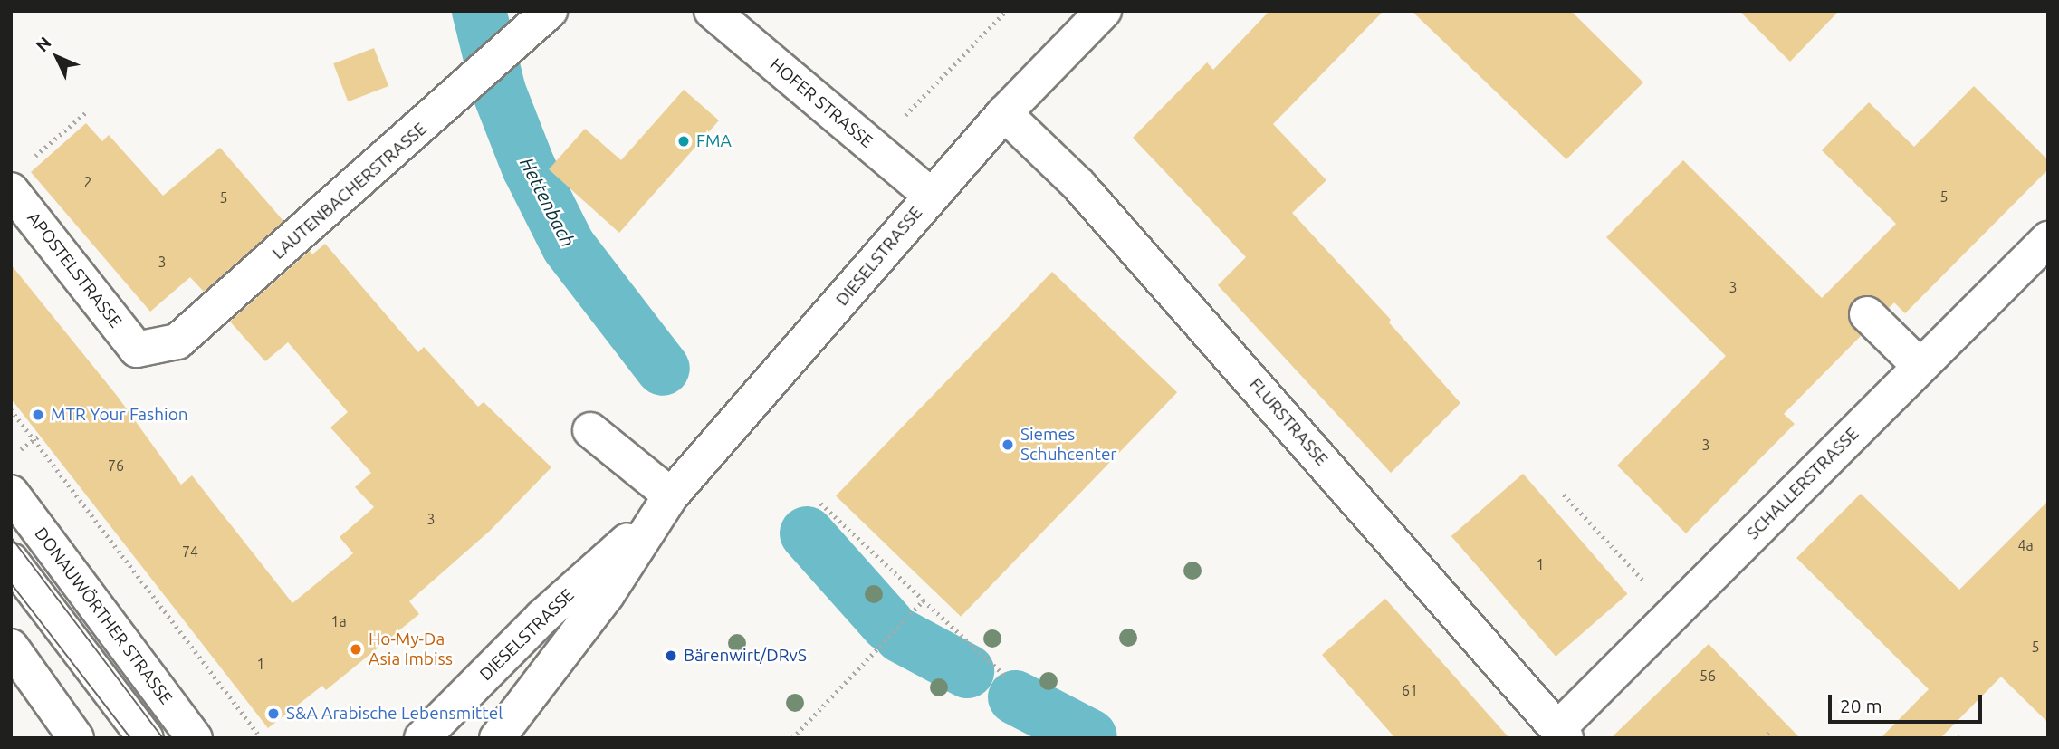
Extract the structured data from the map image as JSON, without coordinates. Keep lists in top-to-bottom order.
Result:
{
  "streets": {
    "street": [
      "HOFER STRASSE",
      "LAUTENBACHERSTRASSE",
      "DIESELSTRASSE",
      "APOSTELSTRASSE",
      "FLURSTRASSE",
      "SCHALLERSTRASSE",
      "DONAUWÖRTHER STRASSE"
    ]
  },
  "crossings": [
    ["HOFER STRASSE", "DIESELSTRASSE"],
    ["LAUTENBACHERSTRASSE", "APOSTELSTRASSE"],
    ["DIESELSTRASSE", "FLURSTRASSE"],
    ["FLURSTRASSE", "SCHALLERSTRASSE"]
  ],
  "water": ["Hettenbach"],
  "places": [
    "FMA",
    "MTR Your Fashion",
    "Siemes Schuhcenter",
    "Ho-My-Da Asia Imbiss",
    "Bärenwirt/DRvS",
    "S&A Arabische Lebensmittel"
  ],
  "house_numbers": [
    "2",
    "5",
    "5",
    "3",
    "3",
    "3",
    "76",
    "3",
    "4a",
    "74",
    "1",
    "1a",
    "5",
    "1",
    "56",
    "61"
  ],
  "scale_bar": "20 m",
  "north": "top left"
}
